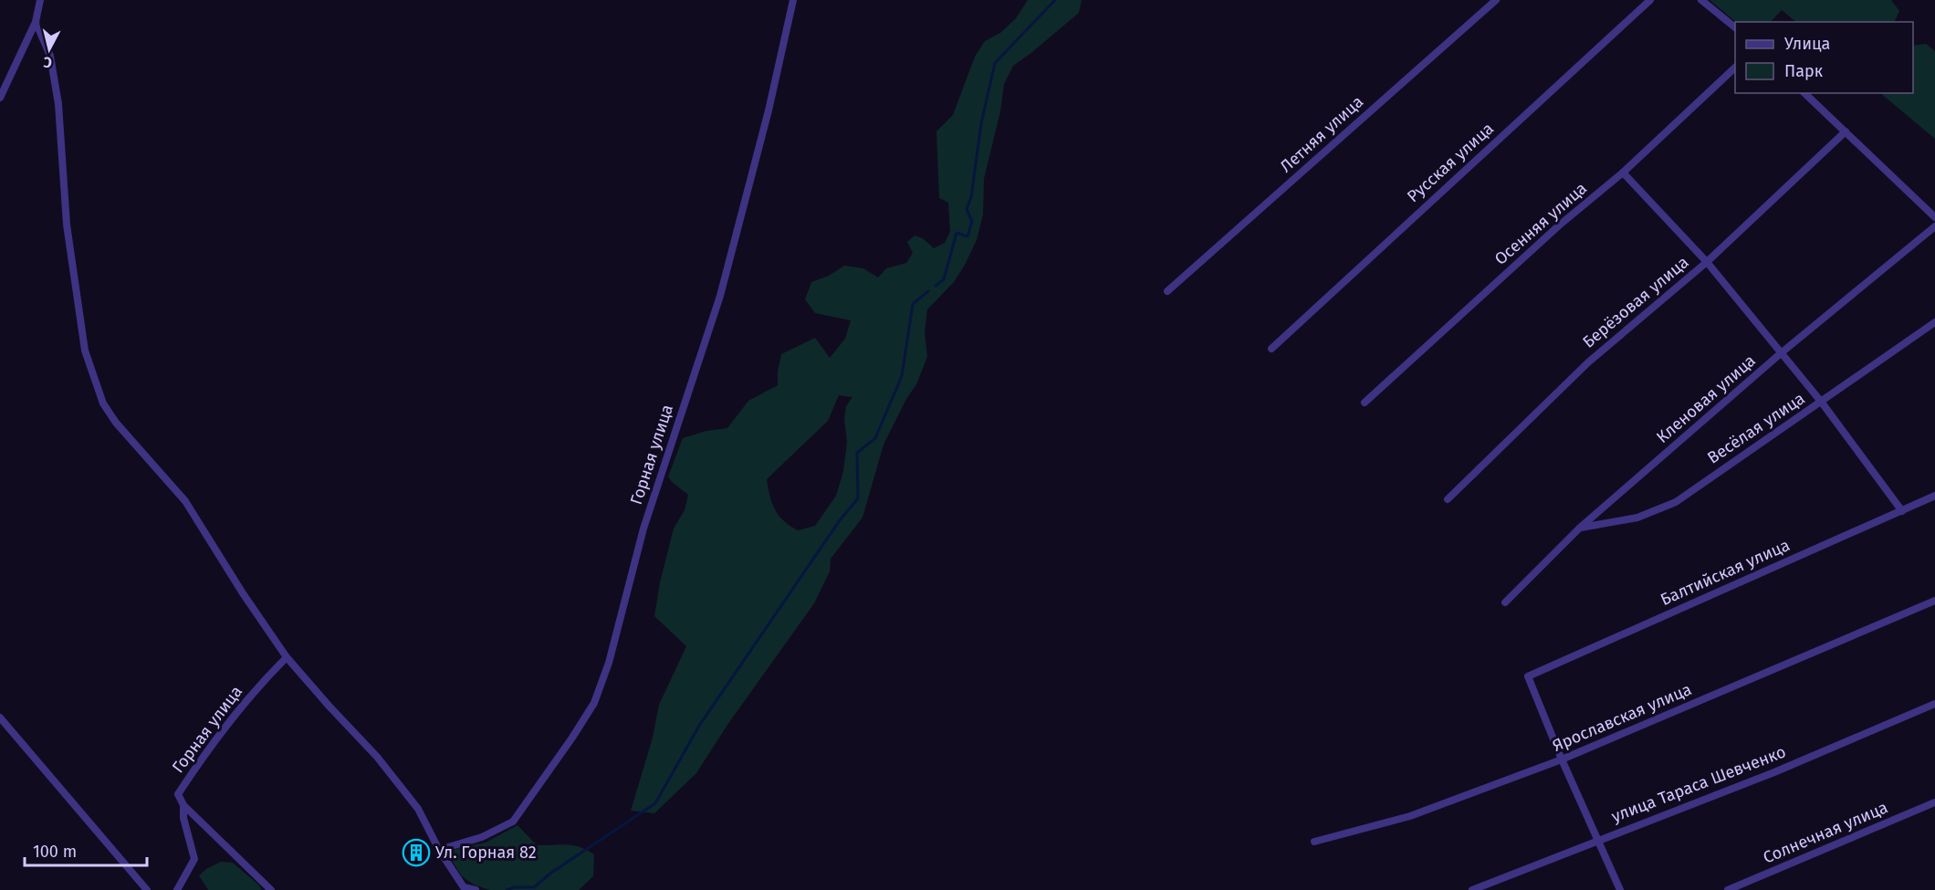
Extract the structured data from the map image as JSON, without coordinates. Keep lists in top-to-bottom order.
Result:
{
  "streets": {
    "street": [
      "Летняя улица",
      "Русская улица",
      "Осенняя улица",
      "Берёзовая улица",
      "Кленовая улица",
      "Весёлая улица",
      "Горная улица",
      "Балтийская улица",
      "Ярославская улица",
      "улица Тараса Шевченко",
      "Солнечная улица"
    ]
  },
  "crossings": [
    ["Кленовая улица", "Весёлая улица"],
    ["Балтийская улица", "Ярославская улица"]
  ],
  "places": {
    "building": ["Ул. Горная 82"]
  },
  "legend": ["Улица", "Парк"],
  "scale_bar": "100 m",
  "north": "bottom"
}
